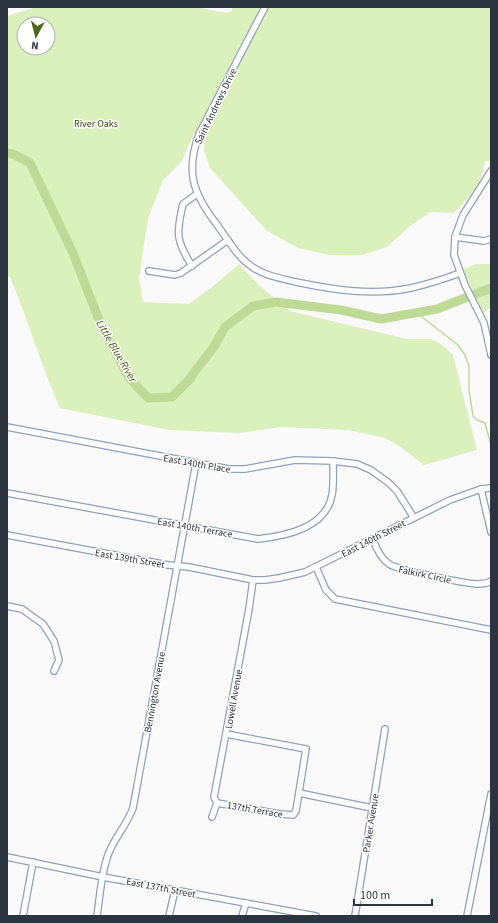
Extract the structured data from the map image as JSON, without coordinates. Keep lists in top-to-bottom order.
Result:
{
  "streets": {
    "street": [
      "Saint Andrews Drive",
      "East 140th Place",
      "East 140th Terrace",
      "East 140th Street",
      "East 139th Street",
      "Falkirk Circle",
      "Bennington Avenue",
      "Lowell Avenue",
      "137th Terrace",
      "Parker Avenue",
      "East 137th Street"
    ]
  },
  "crossings": [
    ["East 140th Place", "East 140th Terrace"],
    ["East 140th Place", "East 140th Street"],
    ["East 140th Place", "Bennington Avenue"],
    ["East 140th Terrace", "Bennington Avenue"],
    ["East 140th Street", "East 139th Street"],
    ["East 140th Street", "Falkirk Circle"],
    ["East 140th Street", "Lowell Avenue"],
    ["East 139th Street", "Bennington Avenue"],
    ["East 139th Street", "Lowell Avenue"],
    ["Bennington Avenue", "East 137th Street"],
    ["Lowell Avenue", "137th Terrace"]
  ],
  "water": ["Little Blue River"],
  "parks": ["River Oaks"],
  "scale_bar": "100 m",
  "north": "bottom"
}
